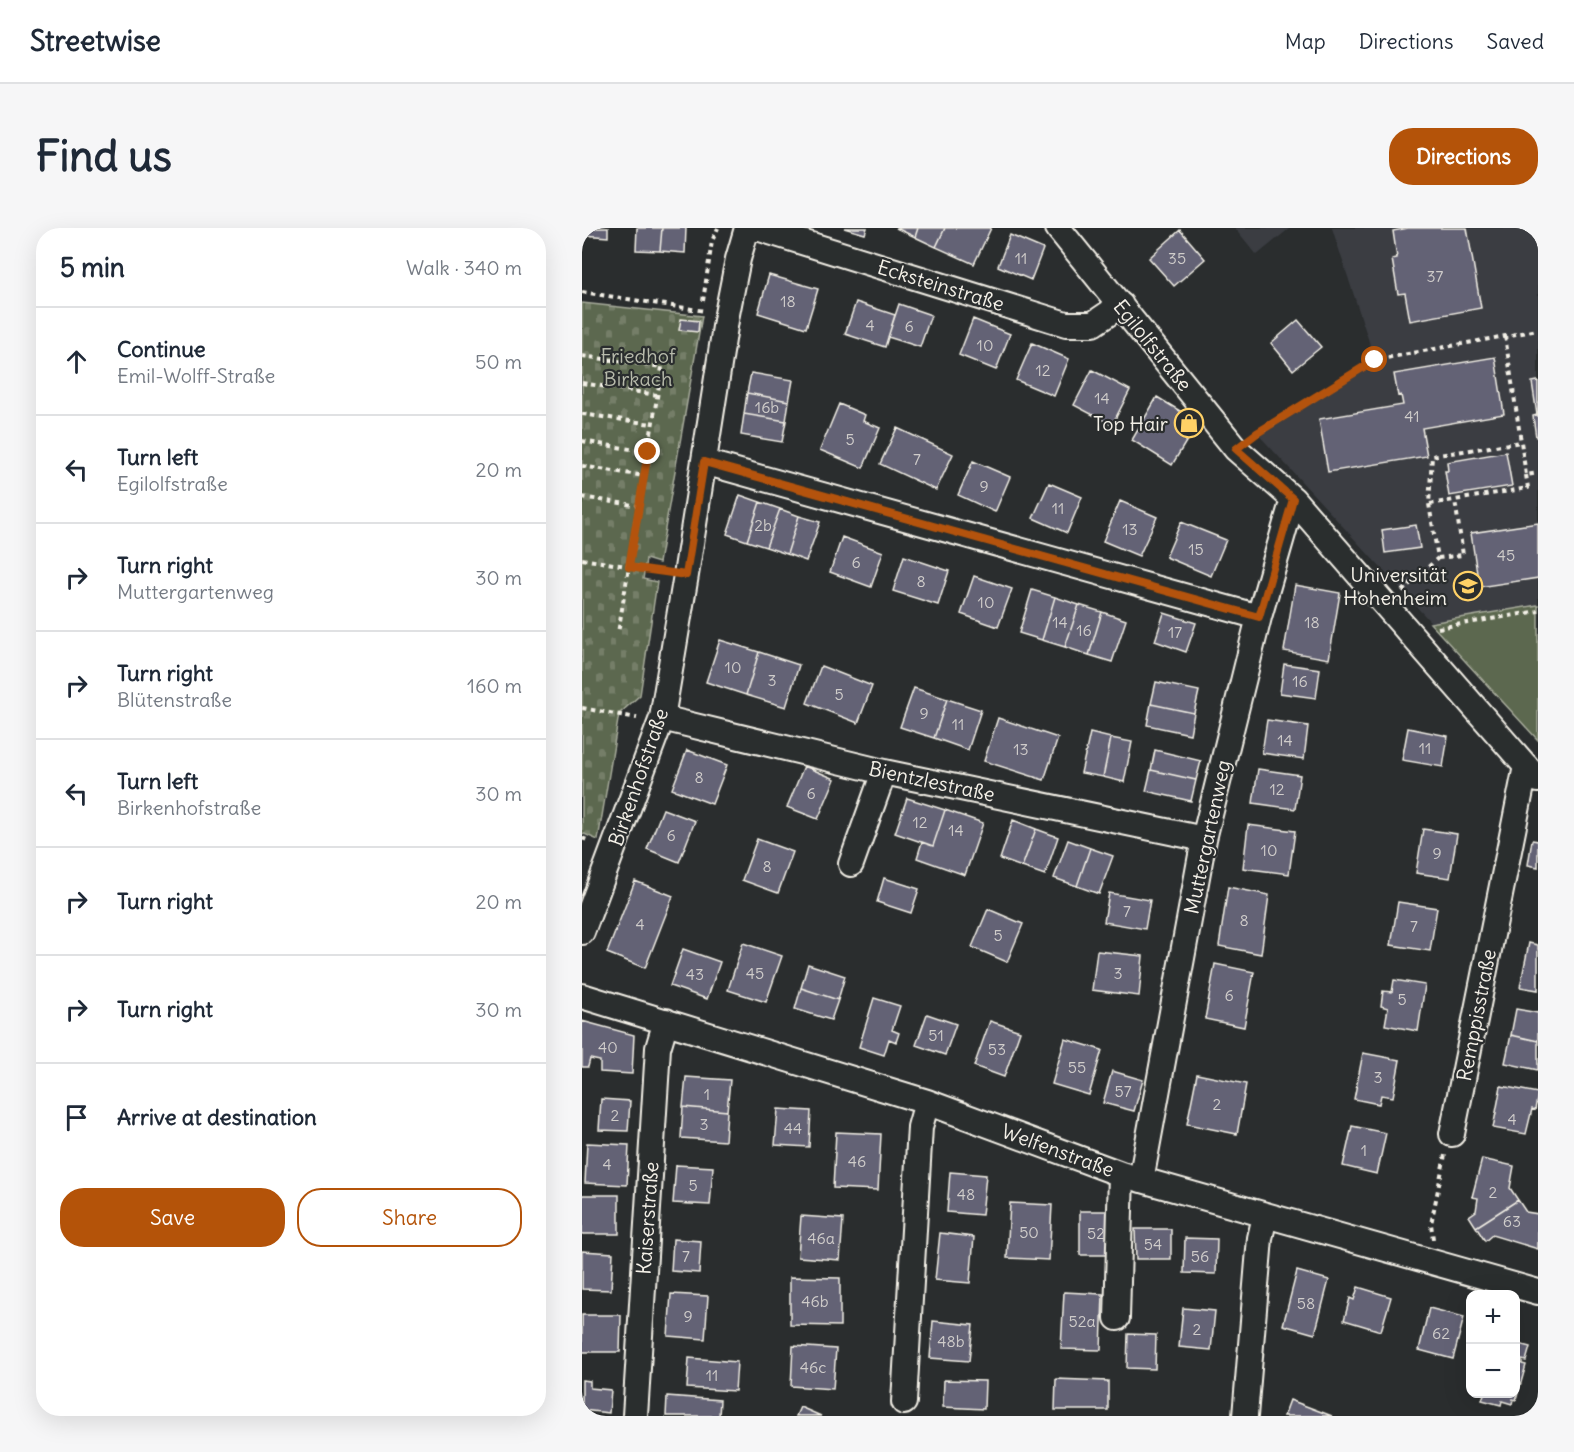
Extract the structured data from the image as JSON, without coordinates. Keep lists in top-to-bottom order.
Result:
{
  "streets": {
    "street": [
      "Ecksteinstraße",
      "Egilolfstraße",
      "Birkenhofstraße",
      "Bientzlestraße",
      "Muttergartenweg",
      "Remppisstraße",
      "Welfenstraße",
      "Kaiserstraße"
    ]
  },
  "crossings": [
    ["Ecksteinstraße", "Egilolfstraße"],
    ["Egilolfstraße", "Muttergartenweg"],
    ["Egilolfstraße", "Remppisstraße"],
    ["Birkenhofstraße", "Bientzlestraße"],
    ["Bientzlestraße", "Muttergartenweg"],
    ["Muttergartenweg", "Welfenstraße"],
    ["Welfenstraße", "Kaiserstraße"]
  ],
  "parks": ["Friedhof Birkach"],
  "places": {
    "shop": ["Top Hair"],
    "school or university": ["Universität Hohenheim"]
  },
  "house_numbers": [
    "11",
    "35",
    "37",
    "18",
    "4",
    "6",
    "10",
    "12",
    "14",
    "16b",
    "41",
    "5",
    "7",
    "9",
    "11",
    "2b",
    "13",
    "15",
    "45",
    "6",
    "8",
    "10",
    "14",
    "18",
    "16",
    "17",
    "10",
    "3",
    "16",
    "5",
    "9",
    "11",
    "14",
    "11",
    "13",
    "8",
    "12",
    "6",
    "12",
    "14",
    "6",
    "10",
    "9",
    "8",
    "7",
    "8",
    "4",
    "7",
    "5",
    "45",
    "3",
    "43",
    "6",
    "5",
    "51",
    "40",
    "53",
    "55",
    "3",
    "57",
    "1",
    "2",
    "2",
    "4",
    "3",
    "44",
    "1",
    "46",
    "4",
    "5",
    "2",
    "48",
    "63",
    "50",
    "52",
    "46a",
    "54",
    "7",
    "56",
    "46b",
    "58",
    "9",
    "52a",
    "2",
    "62",
    "48b",
    "46c",
    "11"
  ],
  "page": {
    "header": "Streetwise",
    "nav": ["Map", "Directions", "Saved"],
    "buttons": [
      "Directions",
      ["Save", "Share"]
    ],
    "title": "Find us",
    "heading": ["5 min", "Walk · 340 m"],
    "list": [
      ["Continue", "Emil-Wolff-Straße", "50 m"],
      ["Turn left", "Egilolfstraße", "20 m"],
      ["Turn right", "Muttergartenweg", "30 m"],
      ["Turn right", "Blütenstraße", "160 m"],
      ["Turn left", "Birkenhofstraße", "30 m"],
      ["Turn right", "20 m"],
      ["Turn right", "30 m"],
      "Arrive at destination"
    ],
    "map_buttons": ["+", "−"]
  }
}
